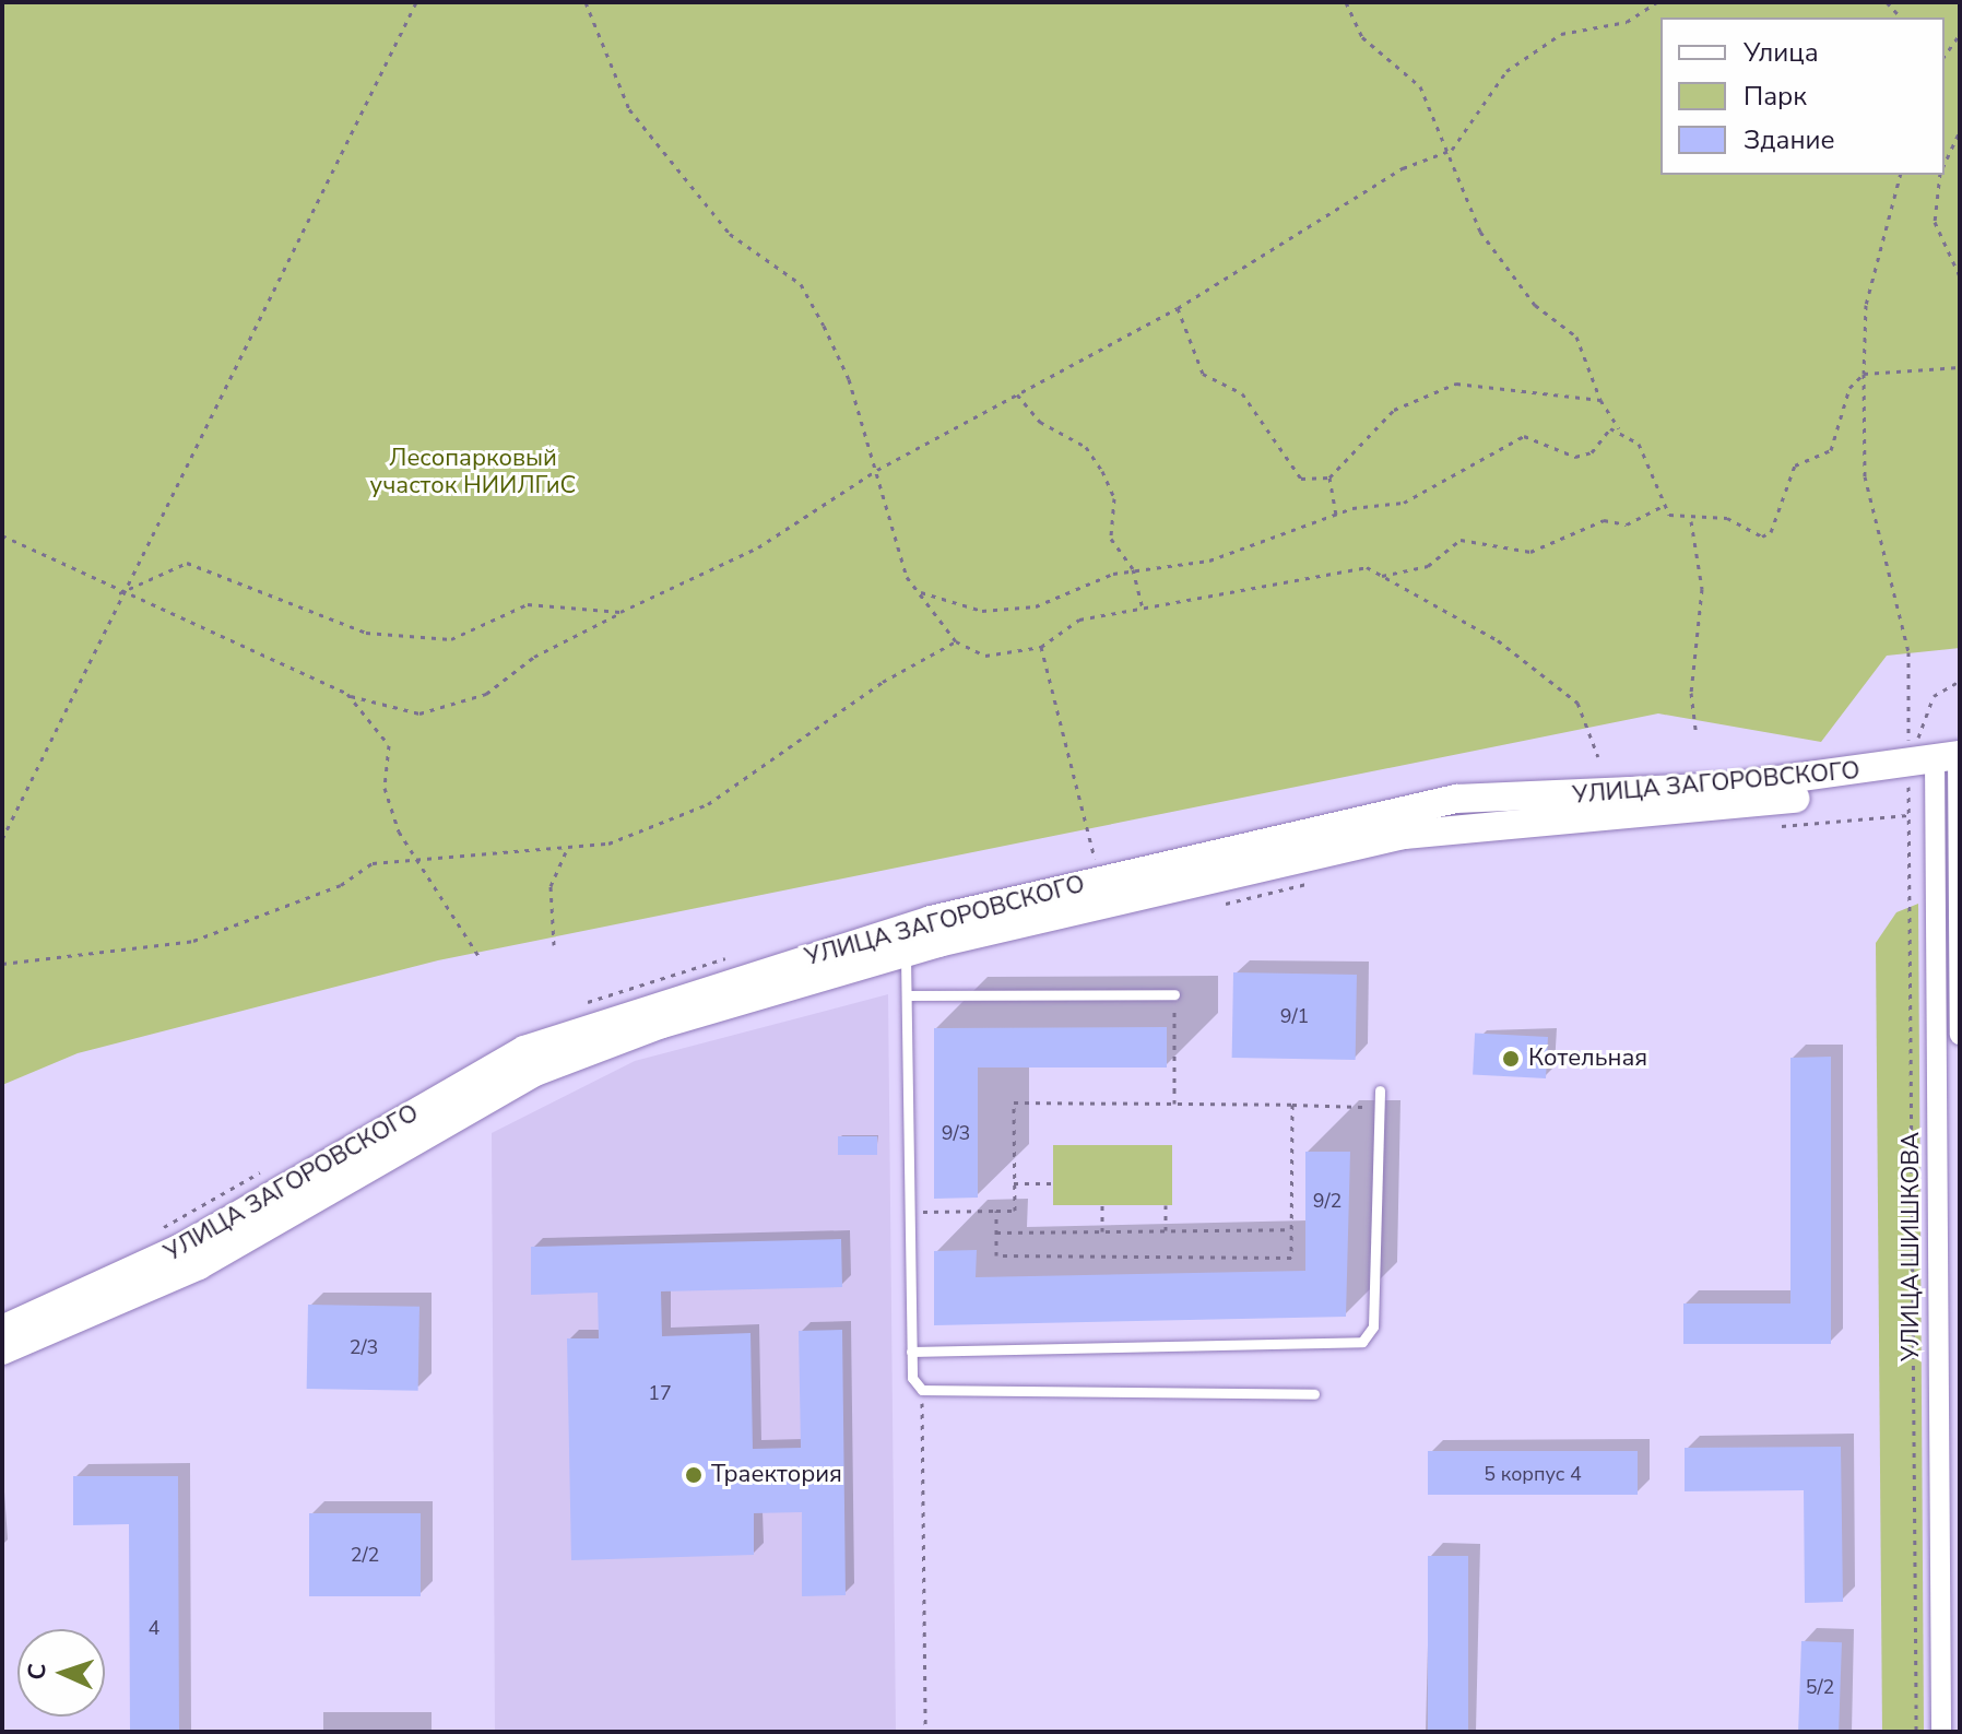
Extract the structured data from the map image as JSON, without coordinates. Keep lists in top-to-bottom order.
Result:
{
  "streets": {
    "street": ["УЛИЦА ЗАГОРОВСКОГО", "УЛИЦА ШИШКОВА"]
  },
  "crossings": [
    ["УЛИЦА ЗАГОРОВСКОГО", "УЛИЦА ШИШКОВА"]
  ],
  "parks": ["Лесопарковый участок НИИЛГиС"],
  "places": ["Котельная", "Траектория"],
  "house_numbers": [
    "9/1",
    "9/3",
    "9/2",
    "2/3",
    "17",
    "5 корпус 4",
    "2/2",
    "4",
    "5/2"
  ],
  "legend": ["Улица", "Парк", "Здание"],
  "north": "left"
}
